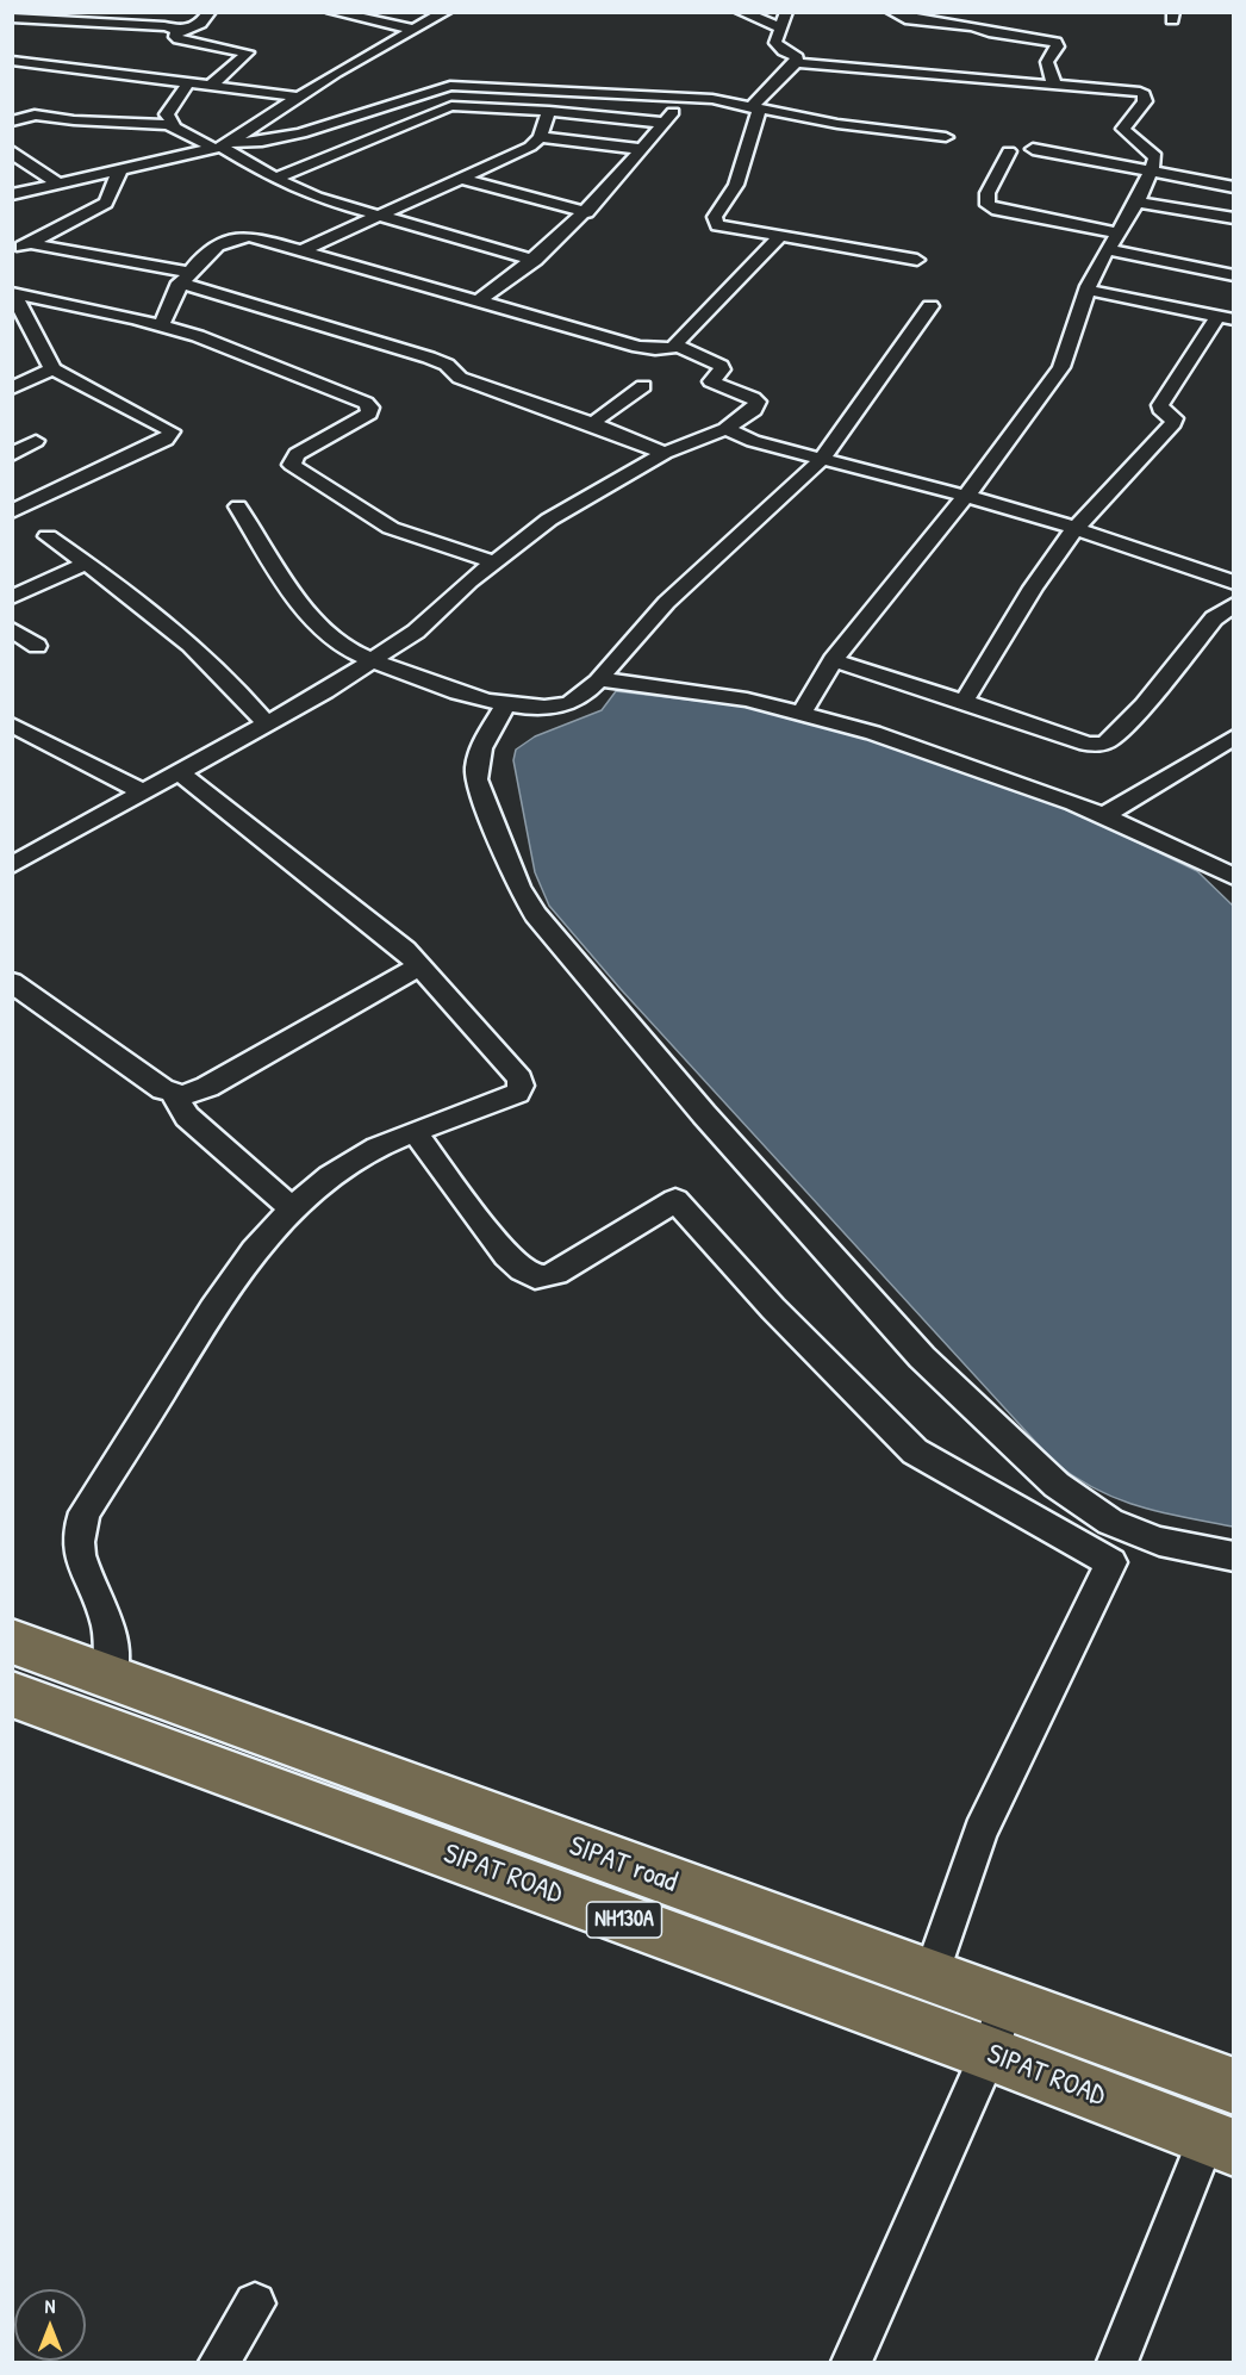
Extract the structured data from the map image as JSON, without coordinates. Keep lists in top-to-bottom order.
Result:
{
  "streets": {
    "highway": ["SIPAT road", "SIPAT ROAD", "NH130A"]
  },
  "north": "top"
}
